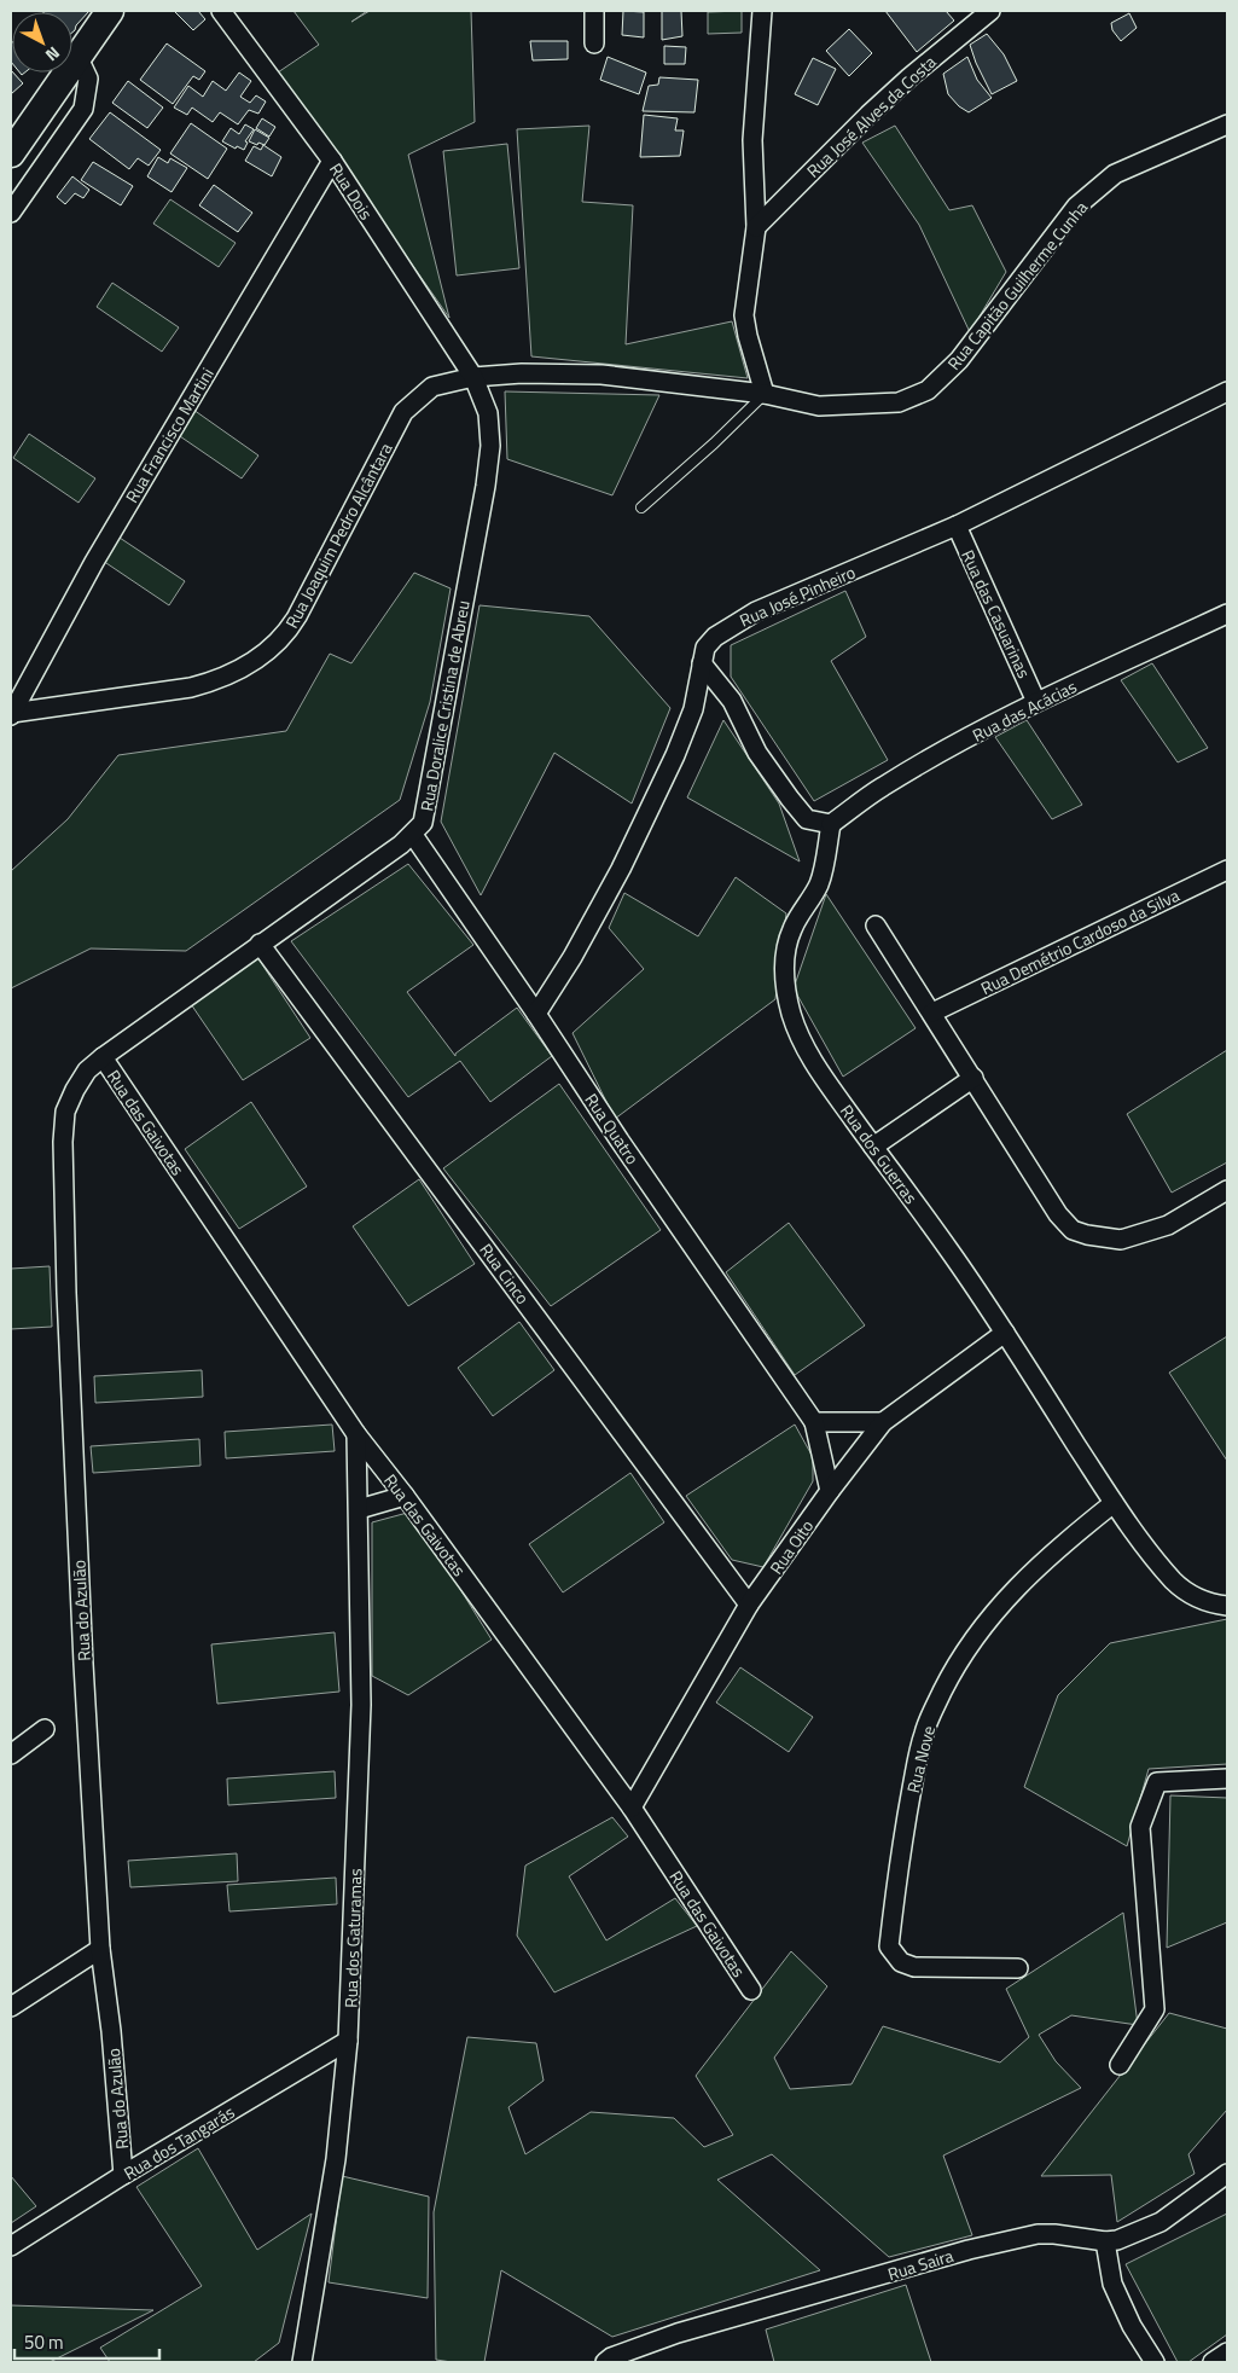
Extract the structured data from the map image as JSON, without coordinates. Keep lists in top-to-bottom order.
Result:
{
  "streets": {
    "street": [
      "Rua José Alves da Costa",
      "Rua Dois",
      "Rua Capitão Guilherme Cunha",
      "Rua Francisco Martini",
      "Rua Joaquim Pedro Alcântara",
      "Rua José Pinheiro",
      "Rua das Casuarinas",
      "Rua Doralice Cristina de Abreu",
      "Rua das Acácias",
      "Rua Demétrio Cardoso da Silva",
      "Rua das Gaivotas",
      "Rua Quatro",
      "Rua dos Guerras",
      "Rua Cinco",
      "Rua Oito",
      "Rua do Azulão",
      "Rua Nove",
      "Rua dos Gaturamas",
      "Rua dos Tangarás",
      "Rua Saira"
    ]
  },
  "crossings": [
    ["Rua Dois", "Rua Capitão Guilherme Cunha"],
    ["Rua Dois", "Rua Francisco Martini"],
    ["Rua Dois", "Rua Joaquim Pedro Alcântara"],
    ["Rua Dois", "Rua Doralice Cristina de Abreu"],
    ["Rua Capitão Guilherme Cunha", "Rua Joaquim Pedro Alcântara"],
    ["Rua Capitão Guilherme Cunha", "Rua Doralice Cristina de Abreu"],
    ["Rua Francisco Martini", "Rua Joaquim Pedro Alcântara"],
    ["Rua Joaquim Pedro Alcântara", "Rua Doralice Cristina de Abreu"],
    ["Rua José Pinheiro", "Rua das Casuarinas"],
    ["Rua José Pinheiro", "Rua Quatro"],
    ["Rua das Casuarinas", "Rua das Acácias"],
    ["Rua Doralice Cristina de Abreu", "Rua das Gaivotas"],
    ["Rua Doralice Cristina de Abreu", "Rua Quatro"],
    ["Rua Doralice Cristina de Abreu", "Rua Cinco"],
    ["Rua Doralice Cristina de Abreu", "Rua do Azulão"],
    ["Rua das Acácias", "Rua dos Guerras"],
    ["Rua das Gaivotas", "Rua Oito"],
    ["Rua das Gaivotas", "Rua do Azulão"],
    ["Rua das Gaivotas", "Rua dos Gaturamas"],
    ["Rua Quatro", "Rua Oito"],
    ["Rua dos Guerras", "Rua Oito"],
    ["Rua dos Guerras", "Rua Nove"],
    ["Rua Cinco", "Rua Oito"],
    ["Rua do Azulão", "Rua dos Tangarás"],
    ["Rua dos Gaturamas", "Rua dos Tangarás"]
  ],
  "scale_bar": "50 m",
  "north": "bottom right"
}
